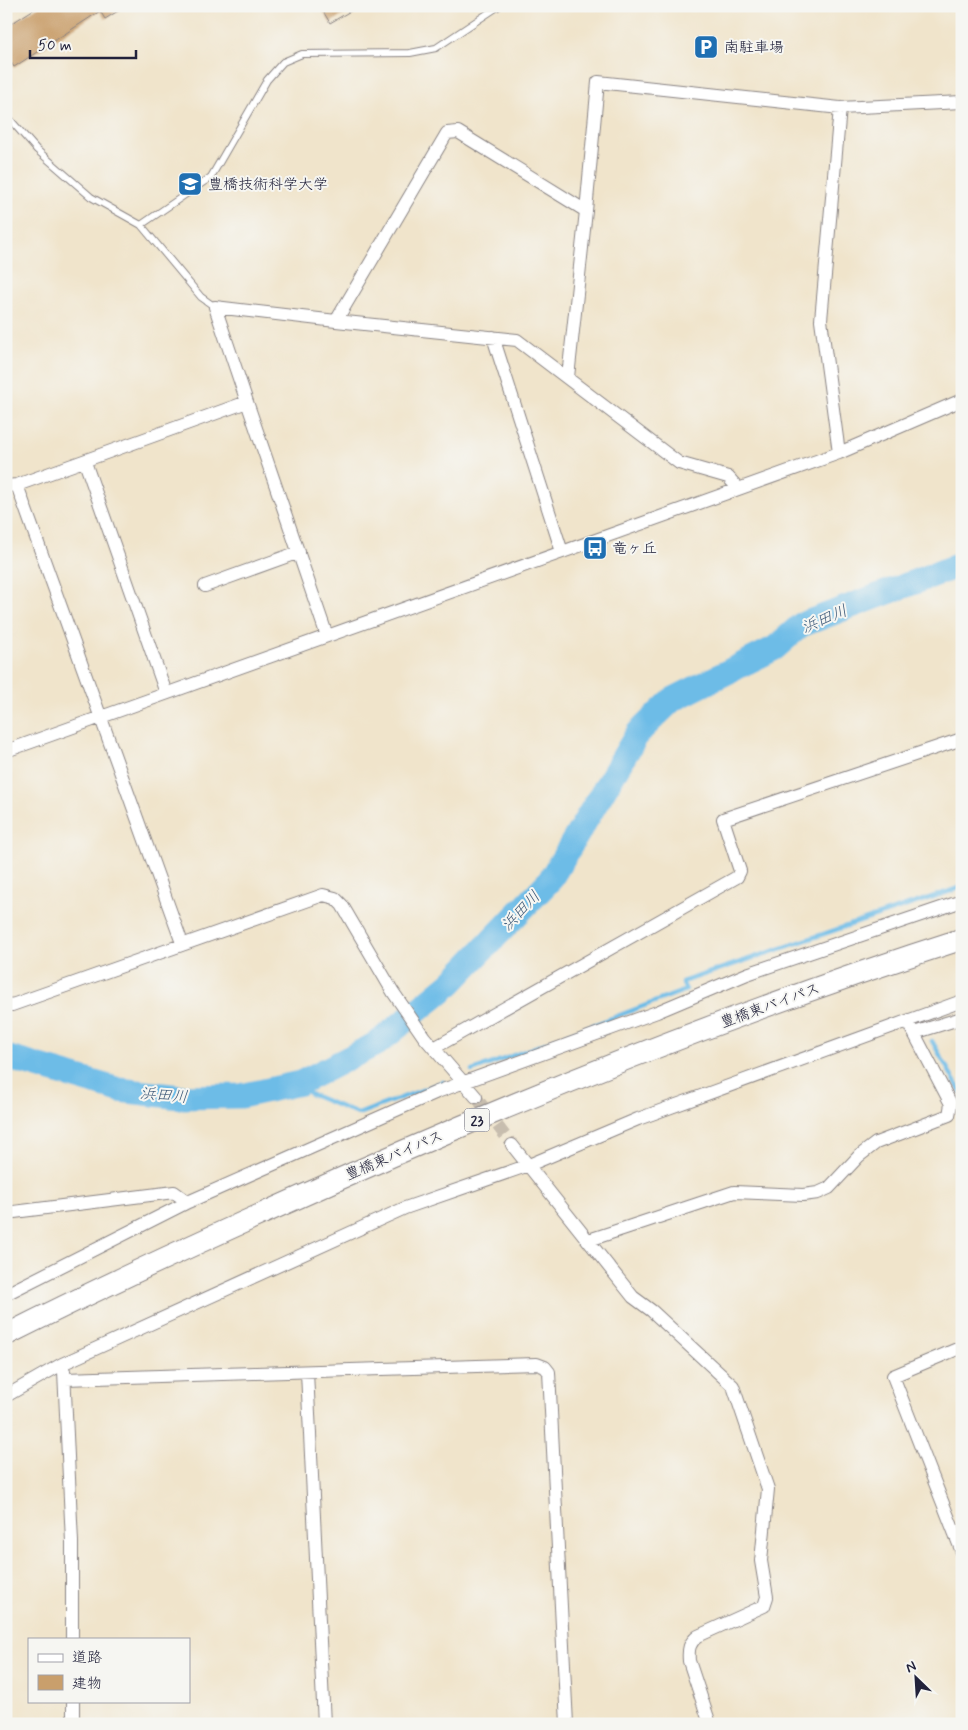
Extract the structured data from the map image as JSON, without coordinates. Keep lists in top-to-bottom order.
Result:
{
  "streets": {
    "highway": ["豊橋東バイパス", "23"]
  },
  "water": ["浜田川"],
  "places": {
    "parking": ["南駐車場"],
    "school or university": ["豊橋技術科学大学"],
    "bus stop": ["竜ヶ丘"]
  },
  "legend": ["道路", "建物"],
  "scale_bar": "50 m",
  "north": "top left"
}
